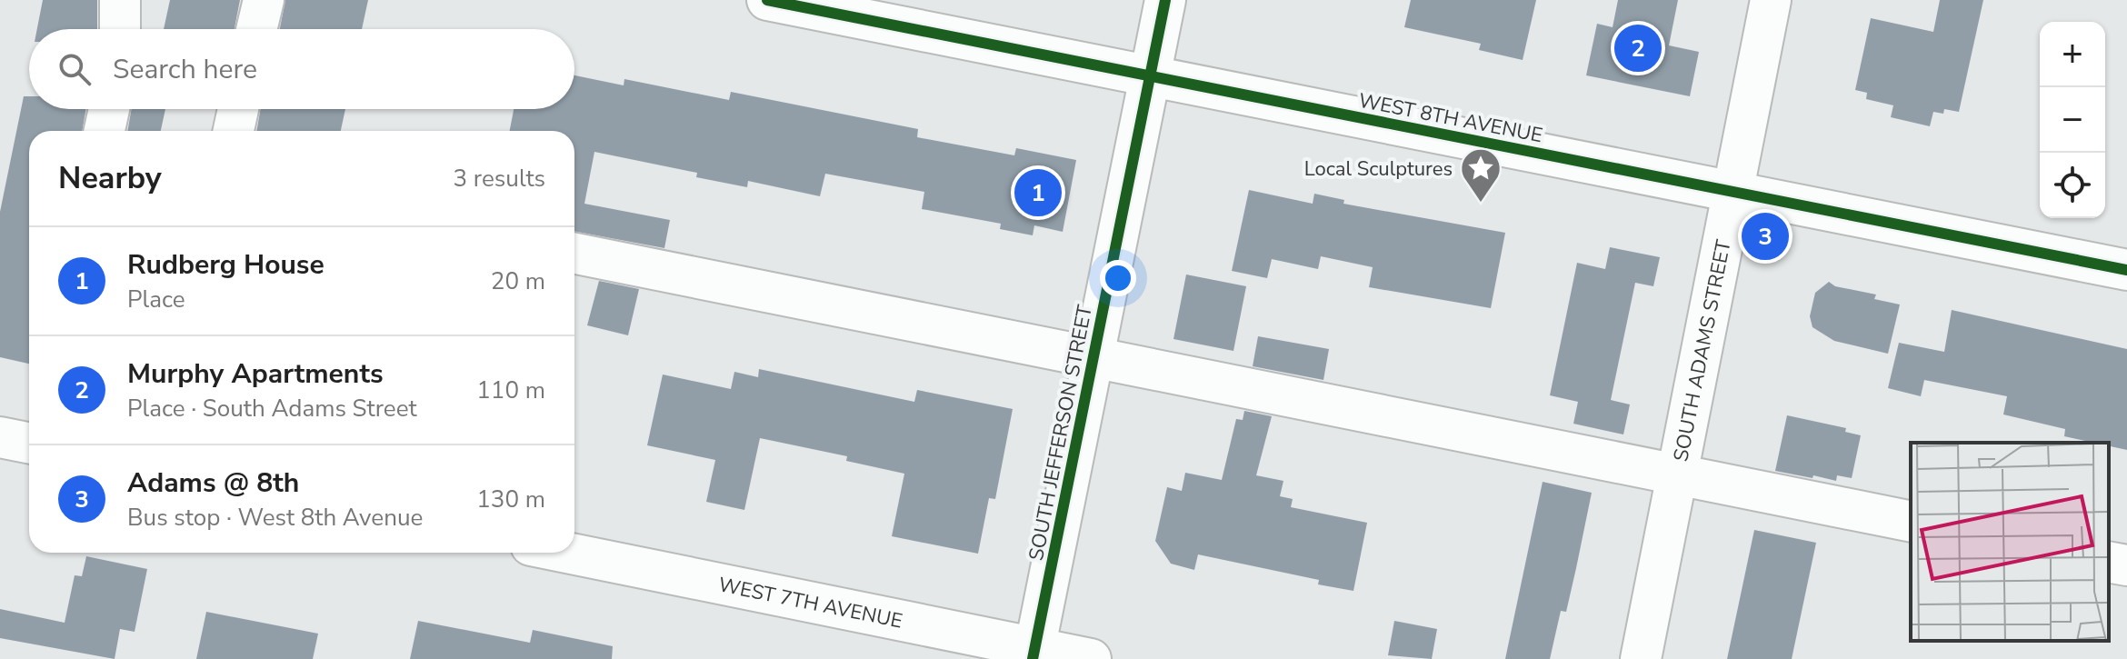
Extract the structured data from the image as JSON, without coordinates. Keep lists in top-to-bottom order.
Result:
{
  "streets": {
    "street": [
      "WEST 8TH AVENUE",
      "SOUTH ADAMS STREET",
      "SOUTH JEFFERSON STREET",
      "WEST 7TH AVENUE"
    ]
  },
  "crossings": [
    ["WEST 8TH AVENUE", "SOUTH ADAMS STREET"],
    ["WEST 8TH AVENUE", "SOUTH JEFFERSON STREET"],
    ["SOUTH JEFFERSON STREET", "WEST 7TH AVENUE"]
  ],
  "places": {
    "place": ["Local Sculptures"]
  },
  "page": {
    "pins": ["2", "1", "3"],
    "map_buttons": ["+", "−"],
    "search": "Search here",
    "heading": ["Nearby", "3 results"],
    "list": [
      {
        "mark": "1",
        "name": "Rudberg House",
        "note": "Place",
        "value": "20 m"
      },
      {
        "mark": "2",
        "name": "Murphy Apartments",
        "note": "Place · South Adams Street",
        "value": "110 m"
      },
      {
        "mark": "3",
        "name": "Adams @ 8th",
        "note": "Bus stop · West 8th Avenue",
        "value": "130 m"
      }
    ]
  }
}
